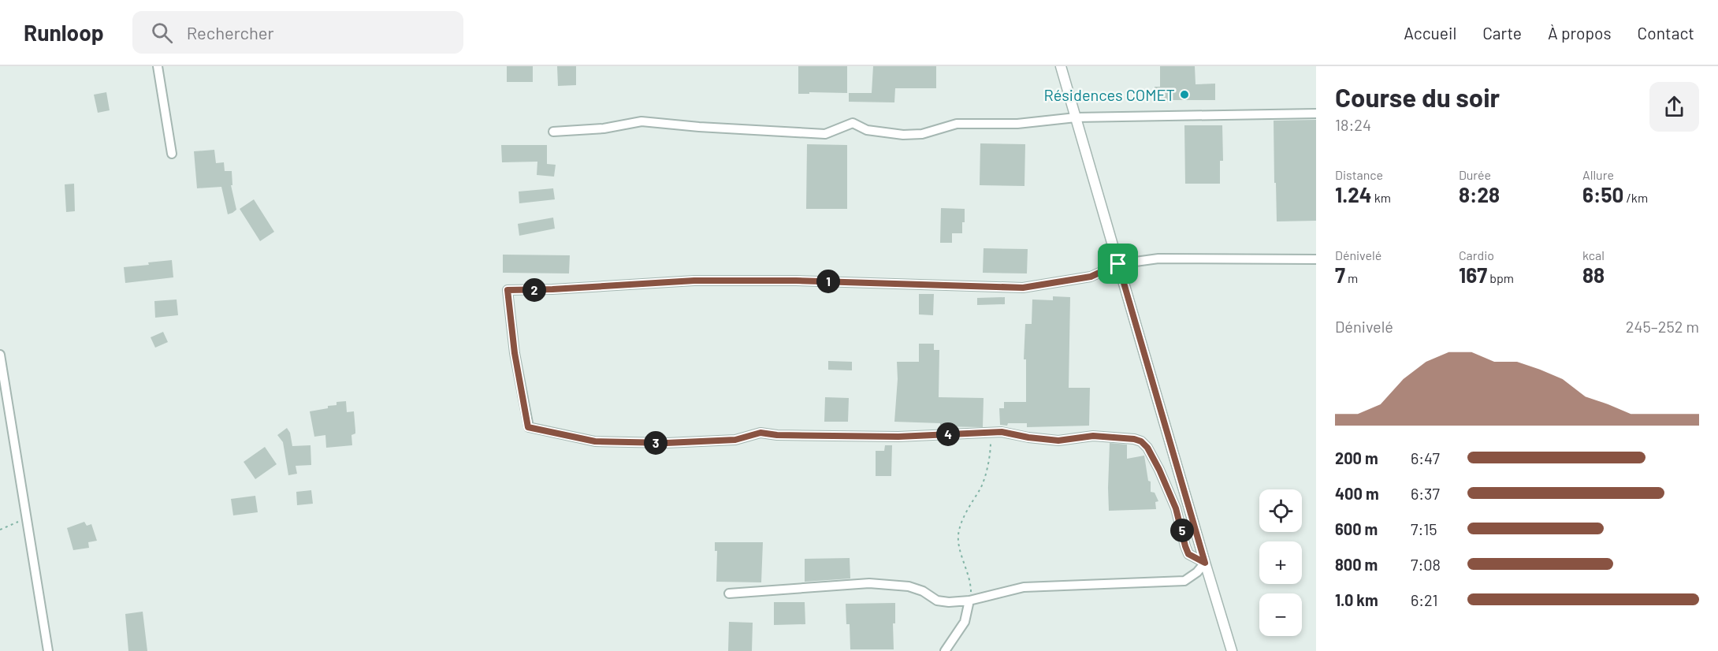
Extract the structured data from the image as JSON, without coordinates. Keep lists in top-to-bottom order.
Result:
{
  "places": ["Résidences COMET"],
  "page": {
    "header": "Runloop",
    "search": "Rechercher",
    "nav": [
      "Accueil",
      "Carte",
      "À propos",
      "Contact"
    ],
    "heading": ["Course du soir", "18:24"],
    "stats": [
      ["Distance", "1.24 km"],
      ["Durée", "8:28"],
      ["Allure", "6:50 /km"],
      ["Dénivelé", "7 m"],
      ["Cardio", "167 bpm"],
      ["kcal", "88"]
    ],
    "pins": [
      "1",
      "2",
      "4",
      "3",
      "5"
    ],
    "chart": ["Dénivelé", "245–252 m"],
    "list": [
      {
        "name": "200 m",
        "note": "6:47"
      },
      {
        "name": "400 m",
        "note": "6:37"
      },
      {
        "name": "600 m",
        "note": "7:15"
      },
      {
        "name": "800 m",
        "note": "7:08"
      },
      {
        "name": "1.0 km",
        "note": "6:21"
      }
    ],
    "map_buttons": ["+", "−"]
  }
}
